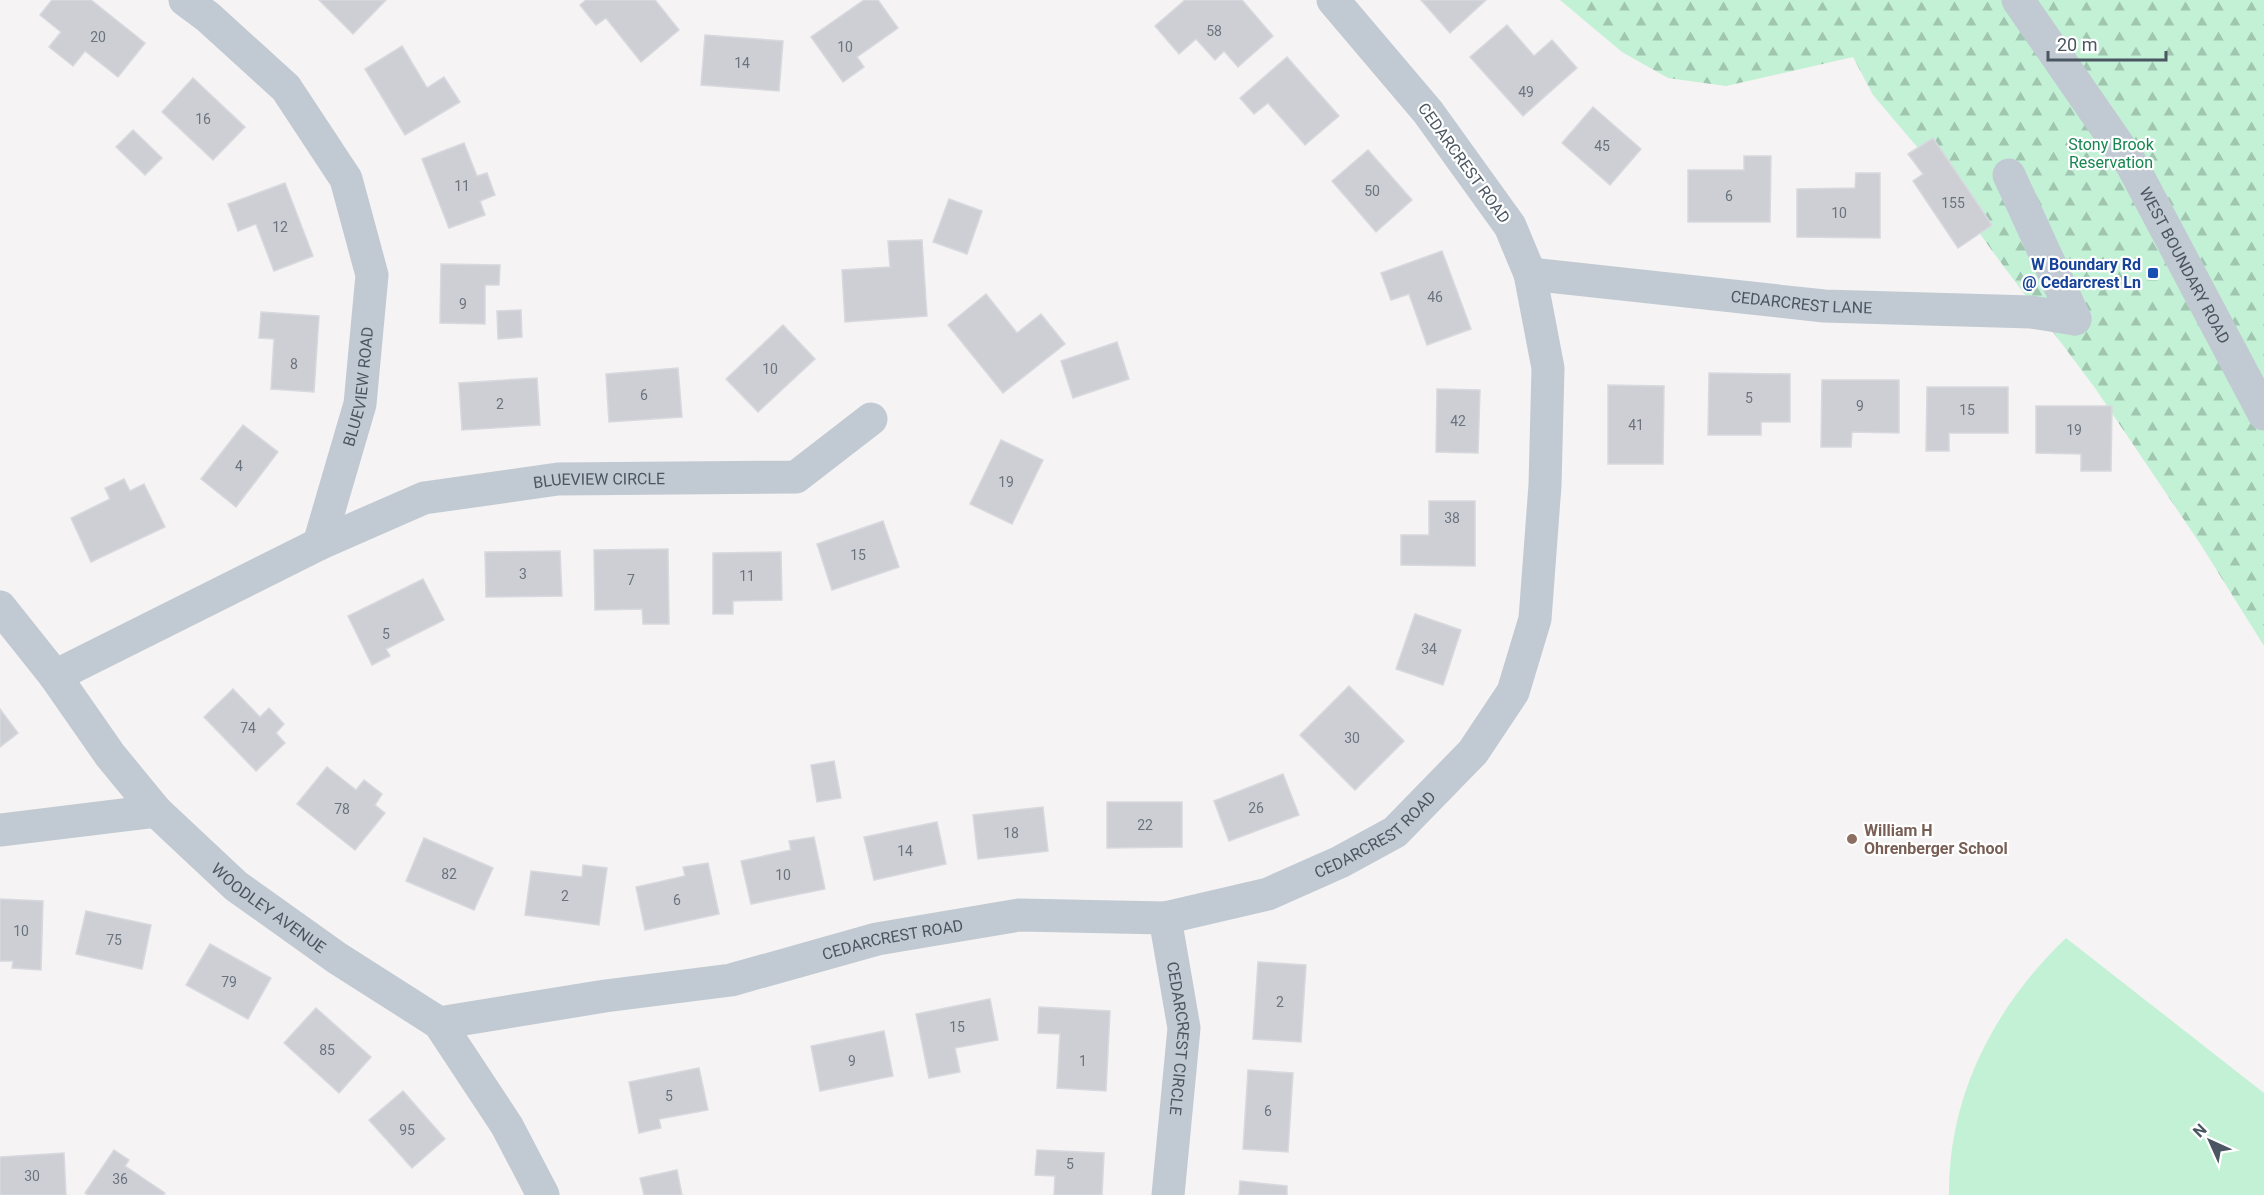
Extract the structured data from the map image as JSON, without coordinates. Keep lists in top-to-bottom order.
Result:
{
  "streets": {
    "street": [
      "CEDARCREST ROAD",
      "WEST BOUNDARY ROAD",
      "CEDARCREST LANE",
      "BLUEVIEW ROAD",
      "BLUEVIEW CIRCLE",
      "WOODLEY AVENUE",
      "CEDARCREST CIRCLE"
    ]
  },
  "crossings": [
    ["CEDARCREST ROAD", "CEDARCREST LANE"],
    ["CEDARCREST ROAD", "WOODLEY AVENUE"],
    ["CEDARCREST ROAD", "CEDARCREST CIRCLE"],
    ["BLUEVIEW ROAD", "BLUEVIEW CIRCLE"]
  ],
  "parks": ["Stony Brook Reservation"],
  "places": {
    "transit": ["W Boundary Rd @ Cedarcrest Ln"],
    "other": ["William H Ohrenberger School"]
  },
  "house_numbers": [
    "58",
    "20",
    "10",
    "14",
    "49",
    "16",
    "45",
    "11",
    "50",
    "6",
    "155",
    "10",
    "12",
    "46",
    "9",
    "8",
    "10",
    "6",
    "5",
    "2",
    "9",
    "15",
    "42",
    "41",
    "19",
    "4",
    "19",
    "38",
    "15",
    "3",
    "11",
    "7",
    "5",
    "34",
    "74",
    "30",
    "26",
    "78",
    "22",
    "18",
    "14",
    "82",
    "10",
    "2",
    "6",
    "10",
    "75",
    "79",
    "2",
    "15",
    "85",
    "9",
    "1",
    "5",
    "6",
    "95",
    "5",
    "30",
    "36"
  ],
  "scale_bar": "20 m",
  "north": "top left"
}
